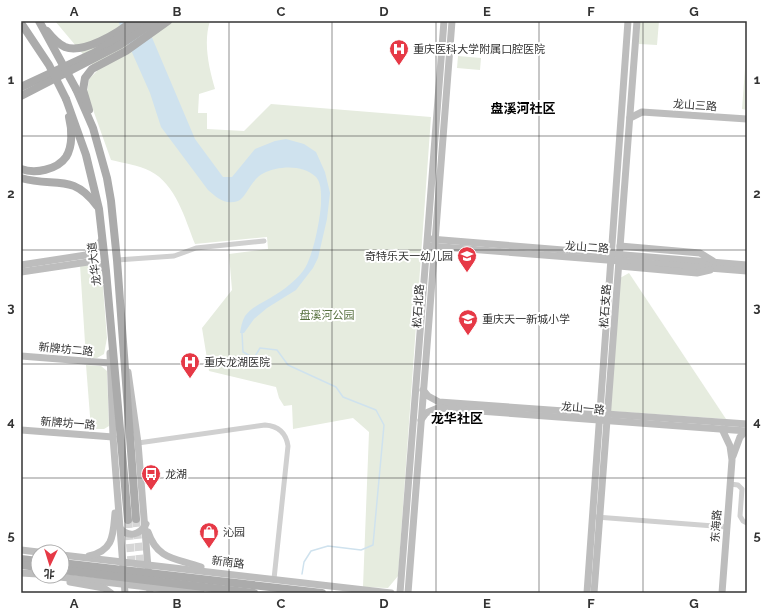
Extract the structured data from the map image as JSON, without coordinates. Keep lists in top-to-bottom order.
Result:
{
  "streets": {
    "main road": ["龙华大道", "新南路"],
    "street": [
      "龙山三路",
      "龙山二路",
      "松石北路",
      "松石支路",
      "新牌坊二路",
      "龙山一路",
      "新牌坊一路",
      "东海路"
    ]
  },
  "crossings": [
    ["龙山二路", "松石北路"],
    ["龙山二路", "松石支路"],
    ["松石北路", "龙山一路"],
    ["松石支路", "龙山一路"]
  ],
  "districts": ["盘溪河社区", "龙华社区"],
  "parks": ["盘溪河公园"],
  "places": {
    "hospital": ["重庆医科大学附属口腔医院", "重庆龙湖医院"],
    "school or university": ["奇特乐天一幼儿园", "重庆天一新城小学"],
    "bus stop": ["龙湖"],
    "shop": ["沁园"]
  },
  "north": "bottom",
  "grid": {
    "columns": [
      "A",
      "B",
      "C",
      "D",
      "E",
      "F",
      "G"
    ],
    "rows": [
      "1",
      "2",
      "3",
      "4",
      "5"
    ]
  }
}
